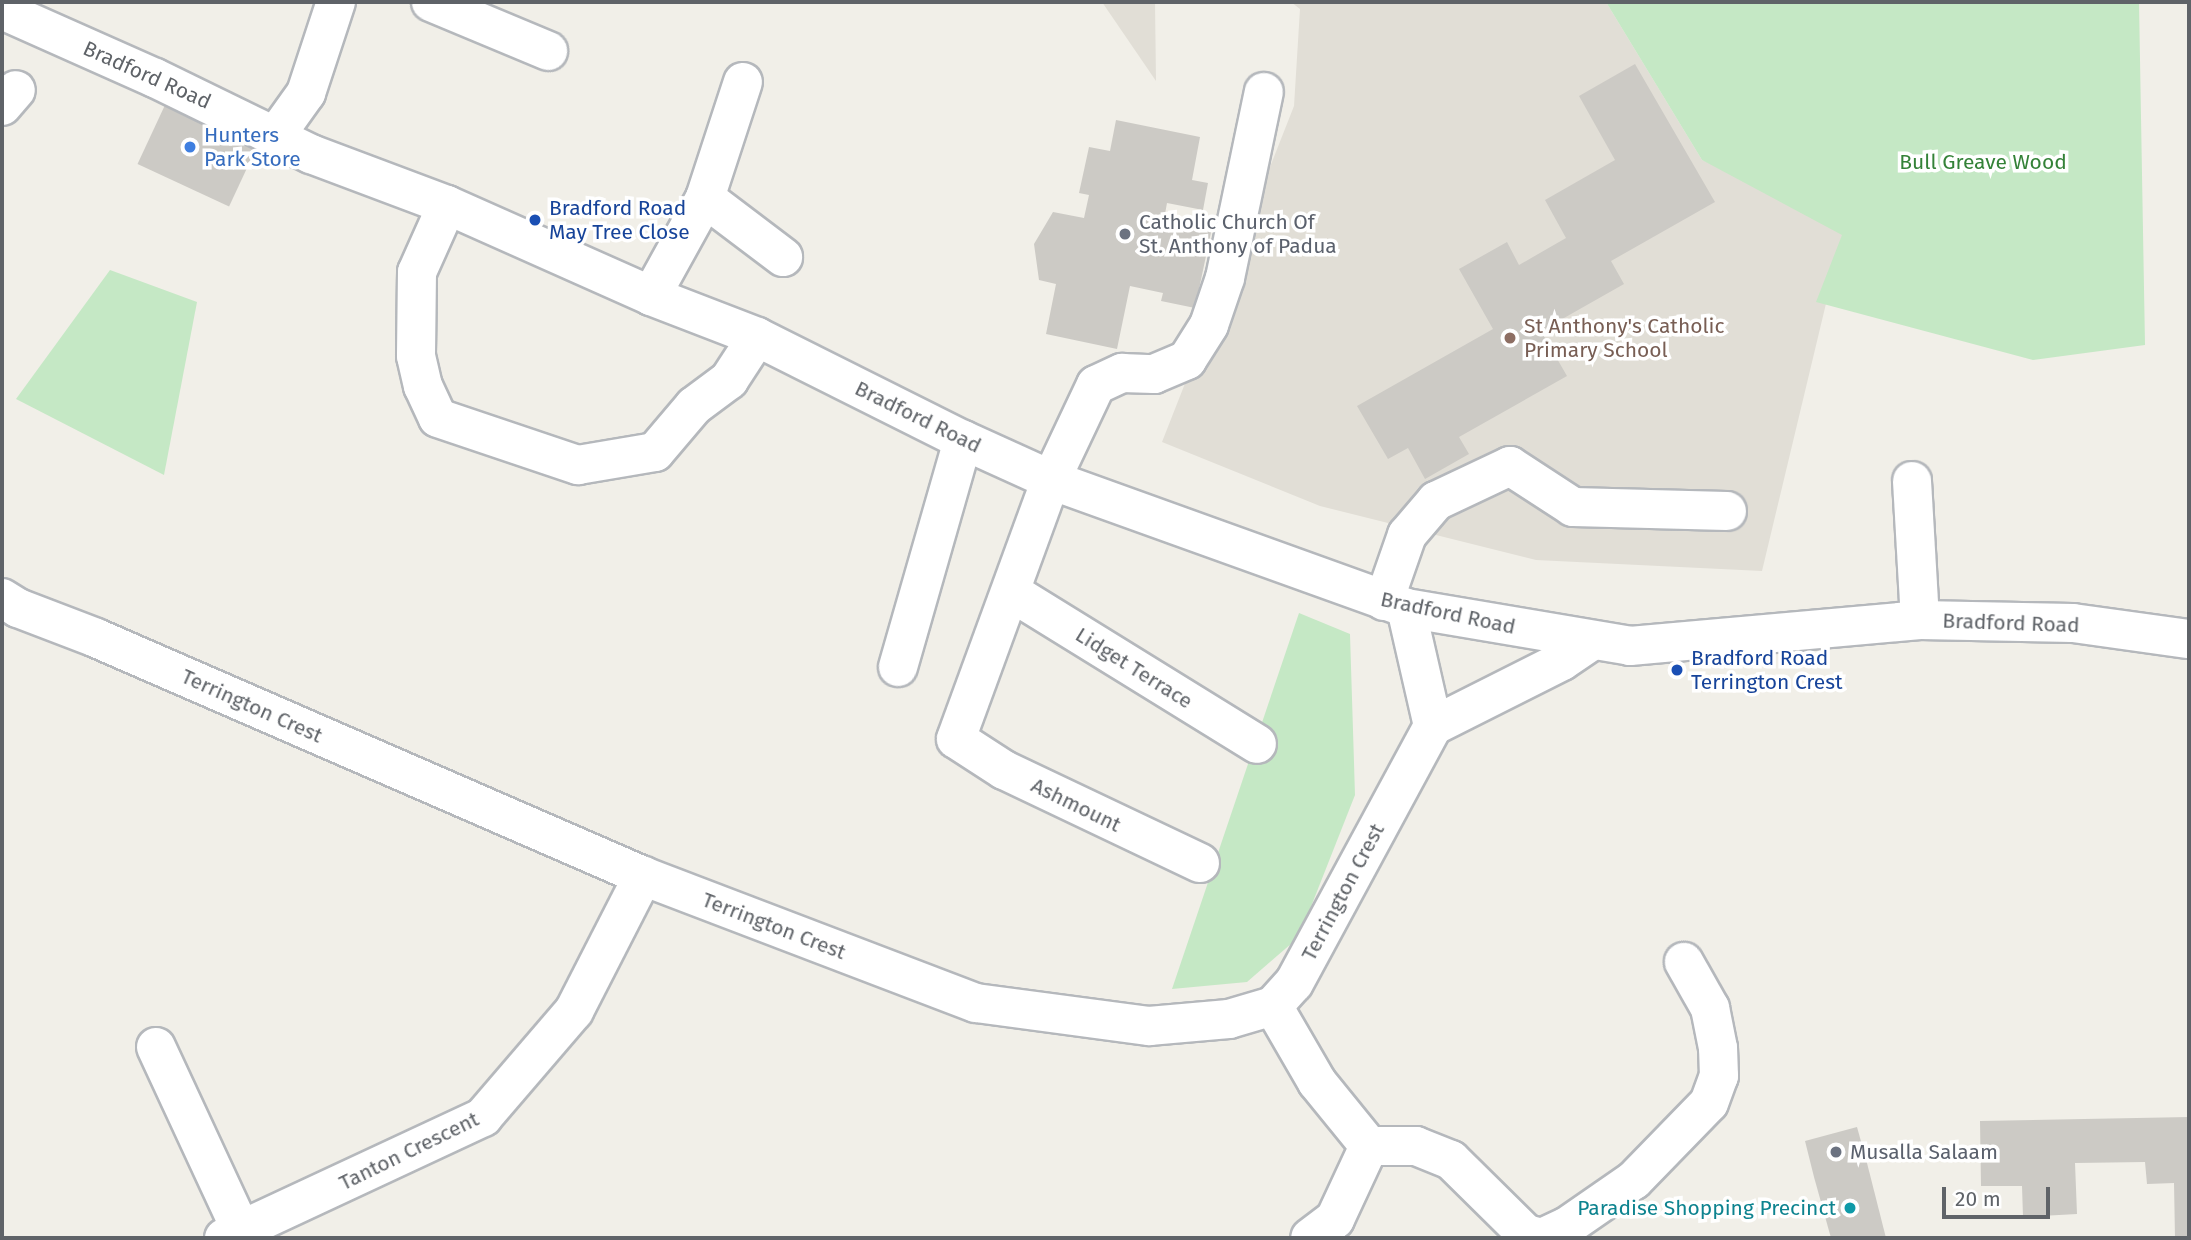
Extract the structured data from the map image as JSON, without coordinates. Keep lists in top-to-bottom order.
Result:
{
  "streets": {
    "street": [
      "Bradford Road",
      "Lidget Terrace",
      "Terrington Crest",
      "Ashmount",
      "Tanton Crescent"
    ]
  },
  "crossings": [
    ["Lidget Terrace", "Ashmount"],
    ["Terrington Crest", "Tanton Crescent"]
  ],
  "parks": ["Bull Greave Wood"],
  "places": [
    "Hunters Park Store",
    "Bradford Road May Tree Close",
    "Catholic Church Of St. Anthony of Padua",
    "St Anthony's Catholic Primary School",
    "Bradford Road Terrington Crest",
    "Musalla Salaam",
    "Paradise Shopping Precinct"
  ],
  "scale_bar": "20 m"
}
